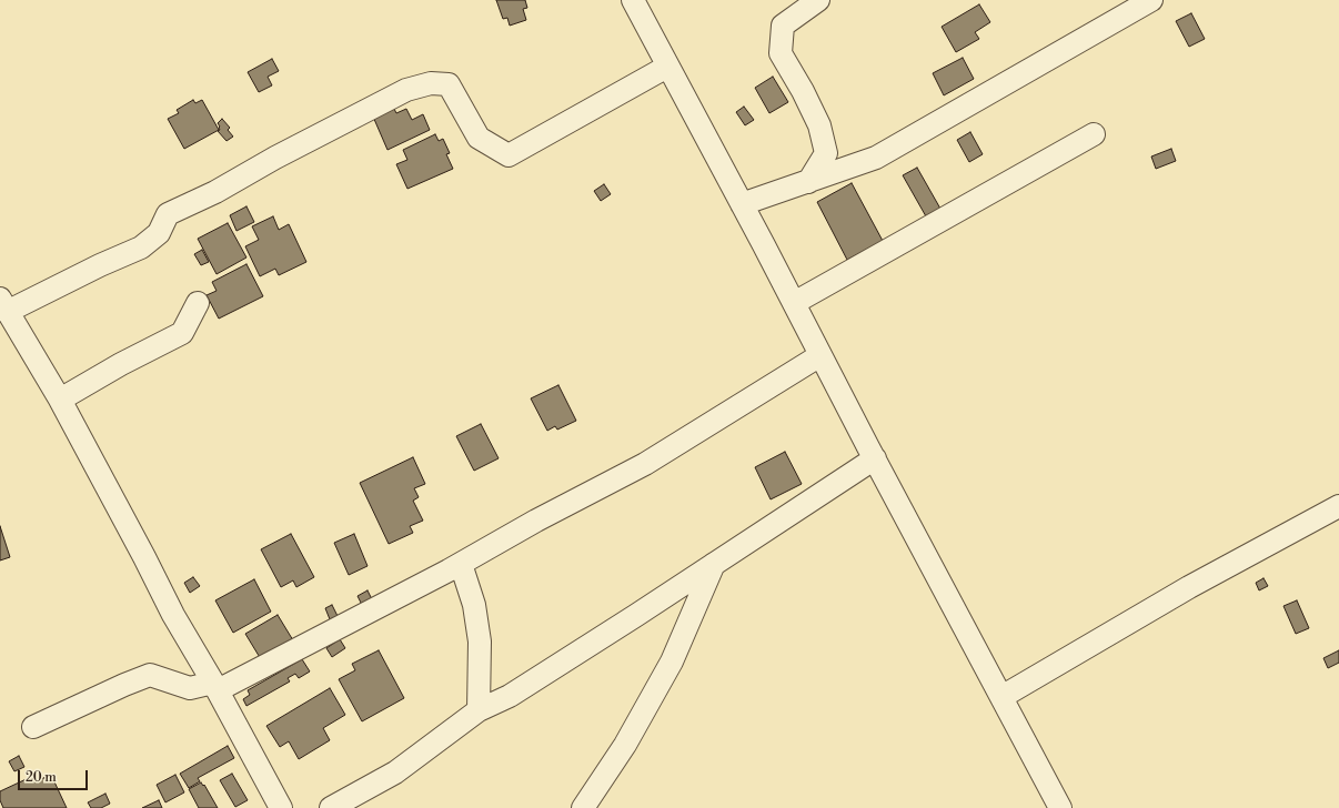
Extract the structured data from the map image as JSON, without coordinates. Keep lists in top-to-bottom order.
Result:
{
  "scale_bar": "20 m"
}
